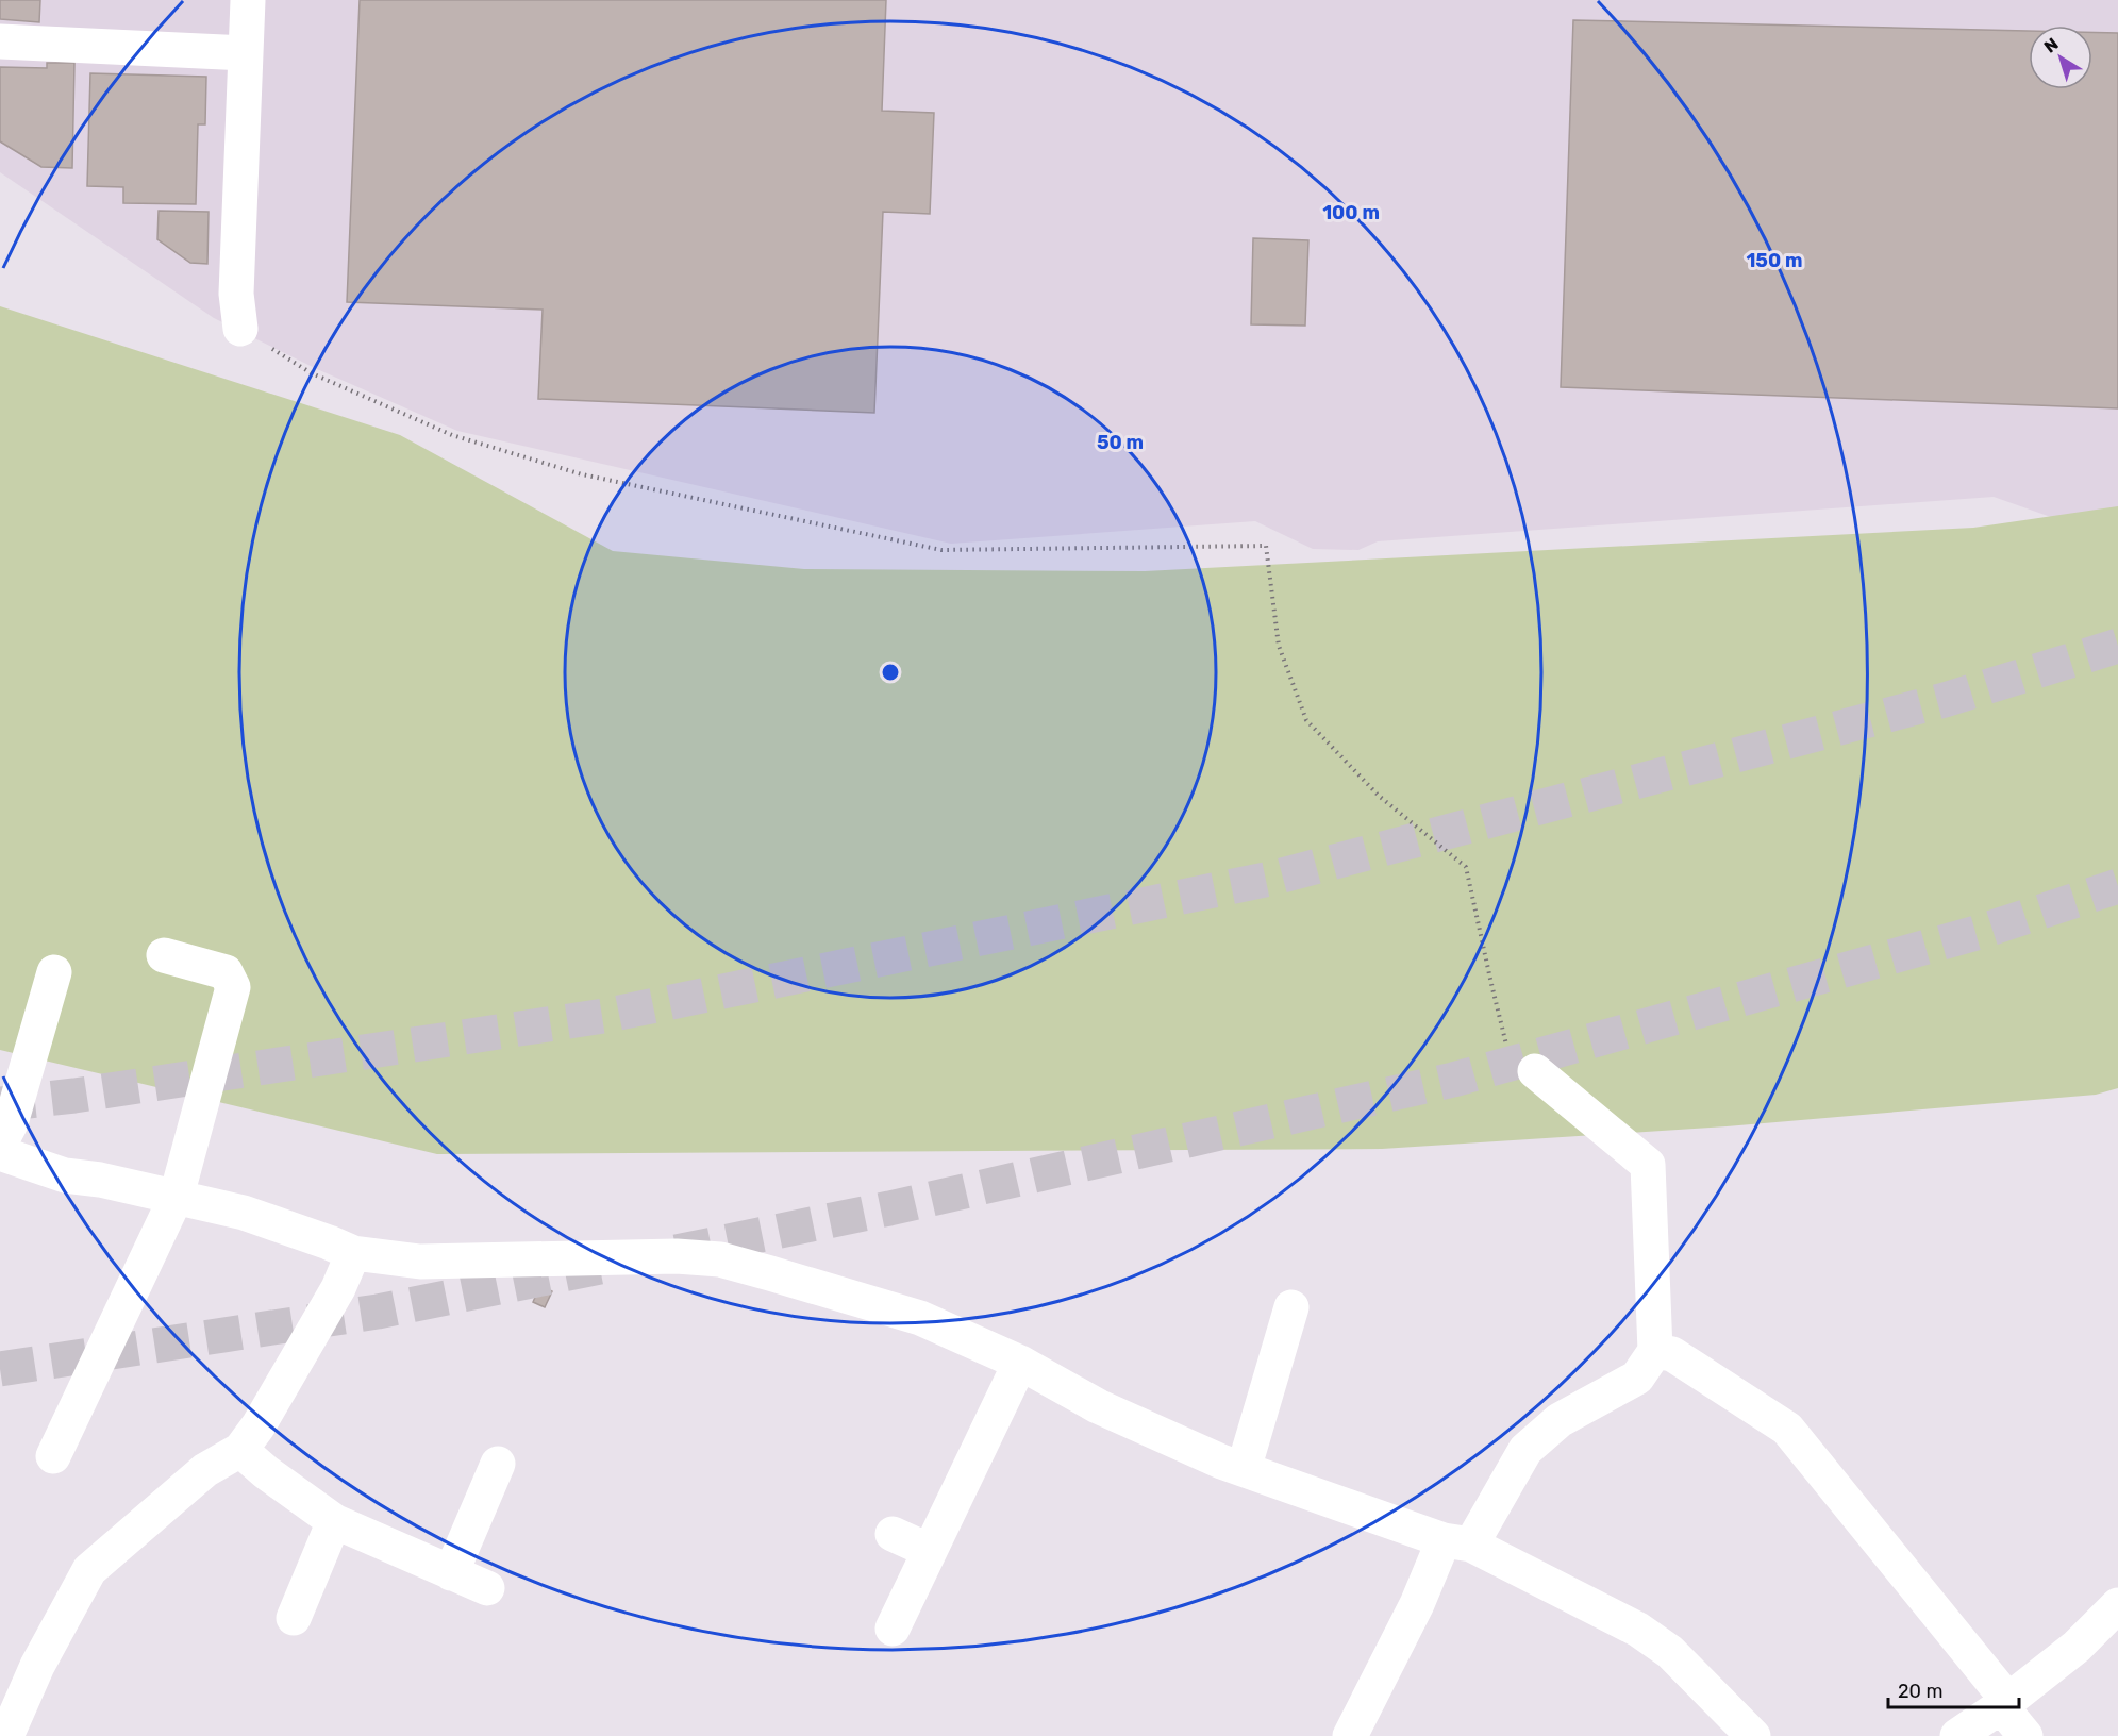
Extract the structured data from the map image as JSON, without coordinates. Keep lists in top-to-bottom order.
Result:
{
  "scale_bar": "20 m",
  "north": "top left",
  "rings": ["100 m", "150 m", "50 m"]
}
